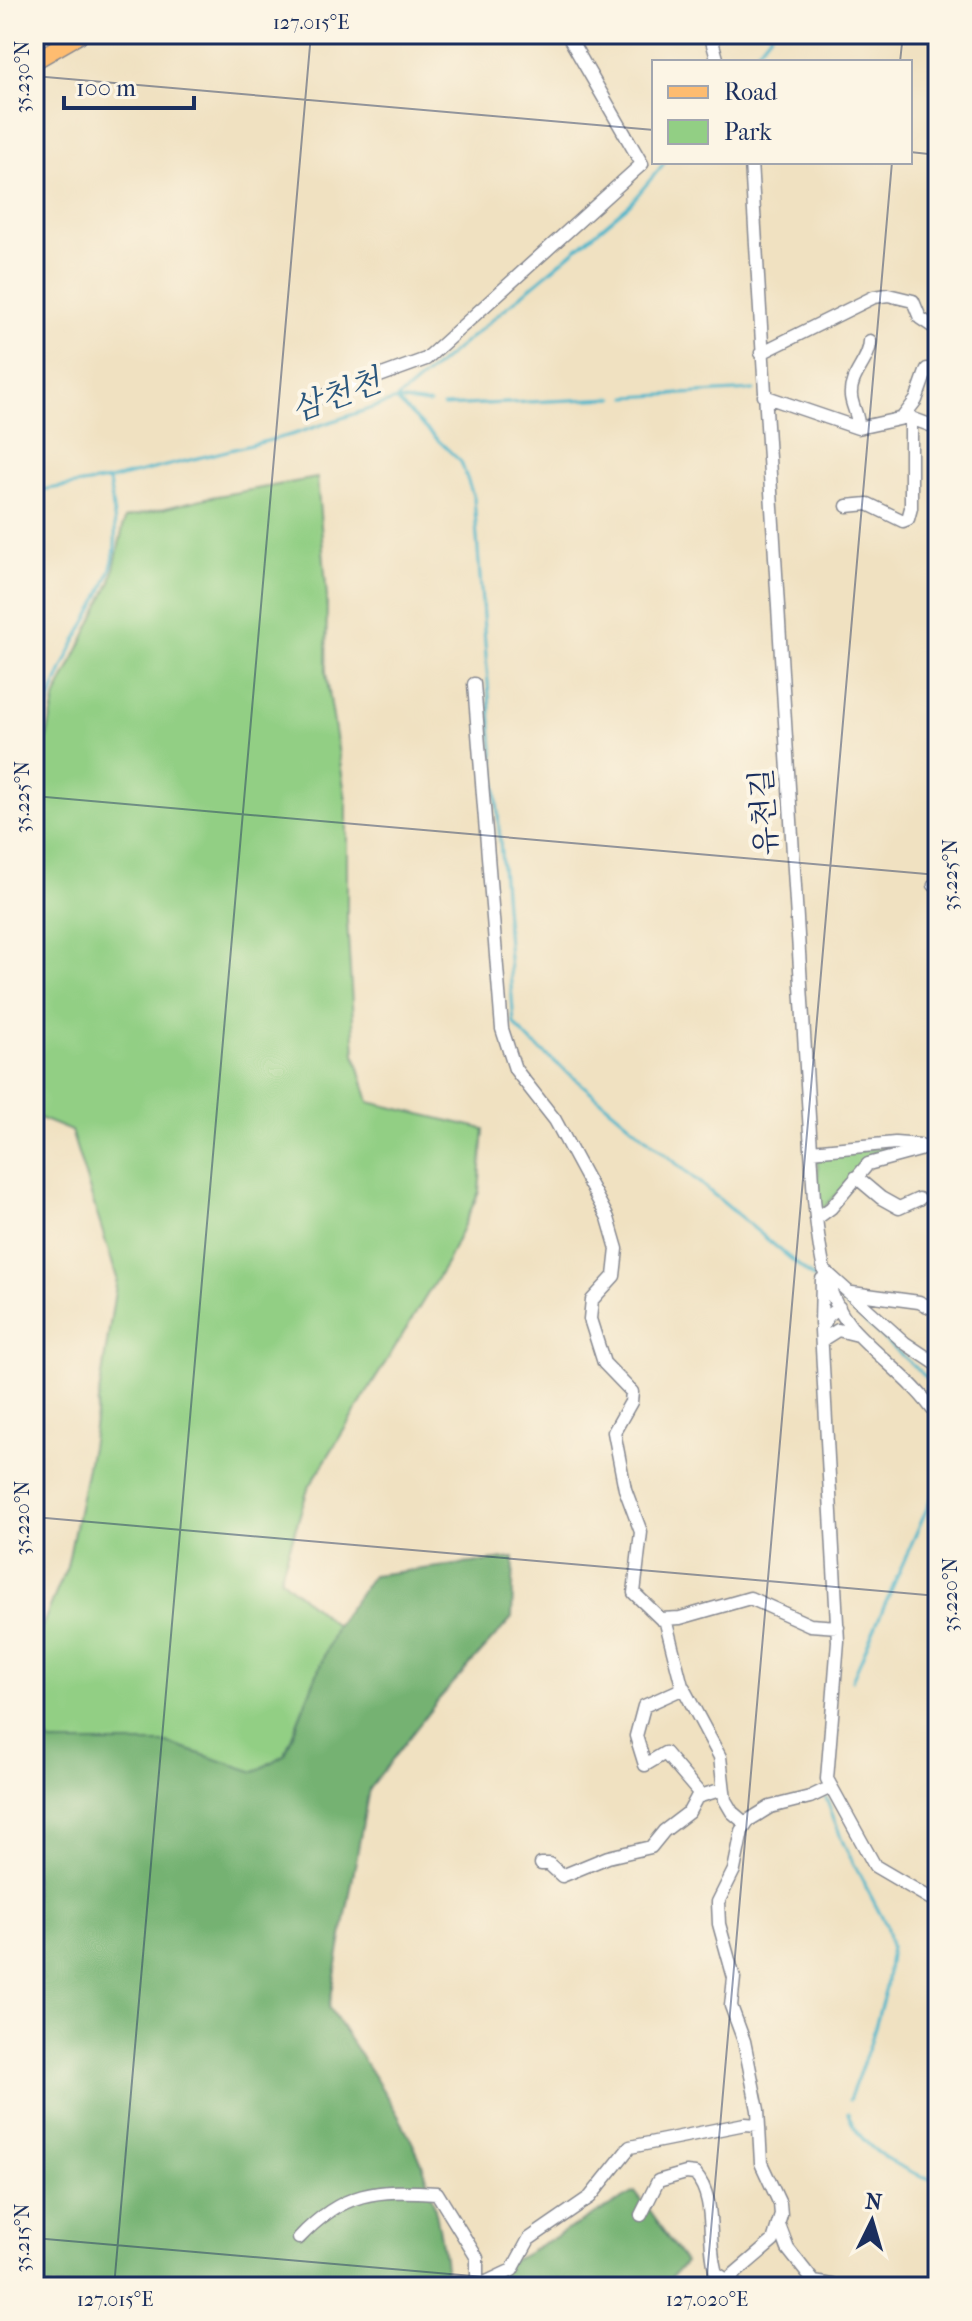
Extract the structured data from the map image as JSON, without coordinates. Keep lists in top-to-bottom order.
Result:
{
  "streets": {
    "street": ["유천길"]
  },
  "water": ["삼천천"],
  "legend": ["Road", "Park"],
  "scale_bar": "100 m",
  "north": "top",
  "coordinates": [
    "127.015°E",
    "35.230°N",
    "35.225°N",
    "35.220°N",
    "35.215°N",
    "127.020°E"
  ]
}
